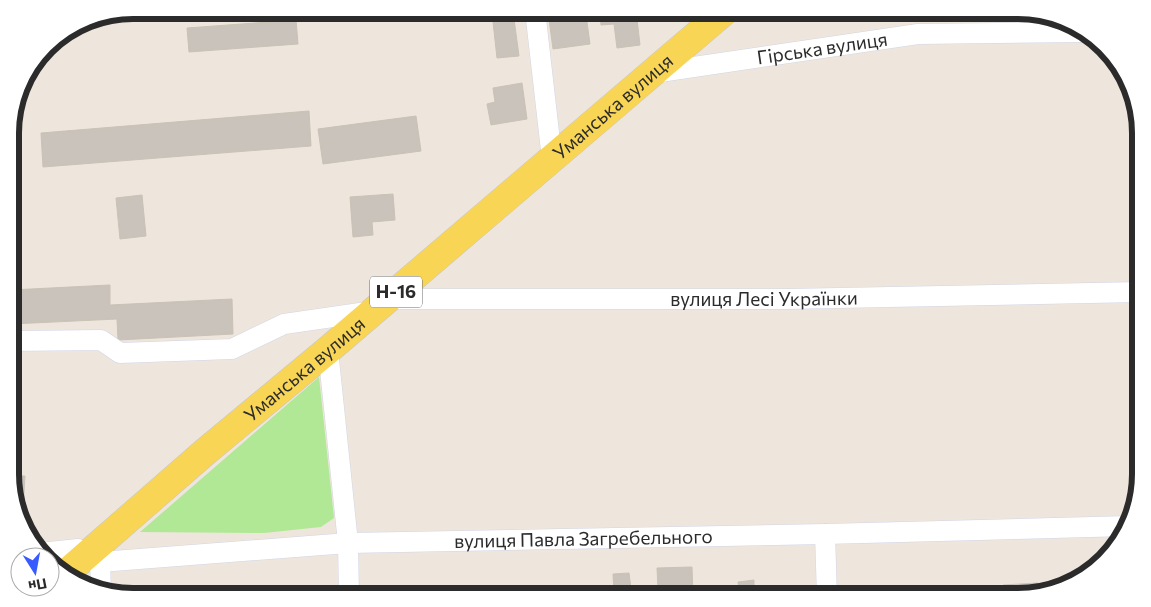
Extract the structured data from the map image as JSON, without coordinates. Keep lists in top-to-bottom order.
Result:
{
  "streets": {
    "main road": ["Уманська вулиця", "Н-16"],
    "street": ["Гірська вулиця", "вулиця Лесі Українки", "вулиця Павла Загребельного"]
  },
  "crossings": [
    ["Гірська вулиця", "Уманська вулиця"],
    ["Уманська вулиця", "вулиця Лесі Українки"],
    ["Уманська вулиця", "вулиця Павла Загребельного"]
  ],
  "north": "bottom"
}
